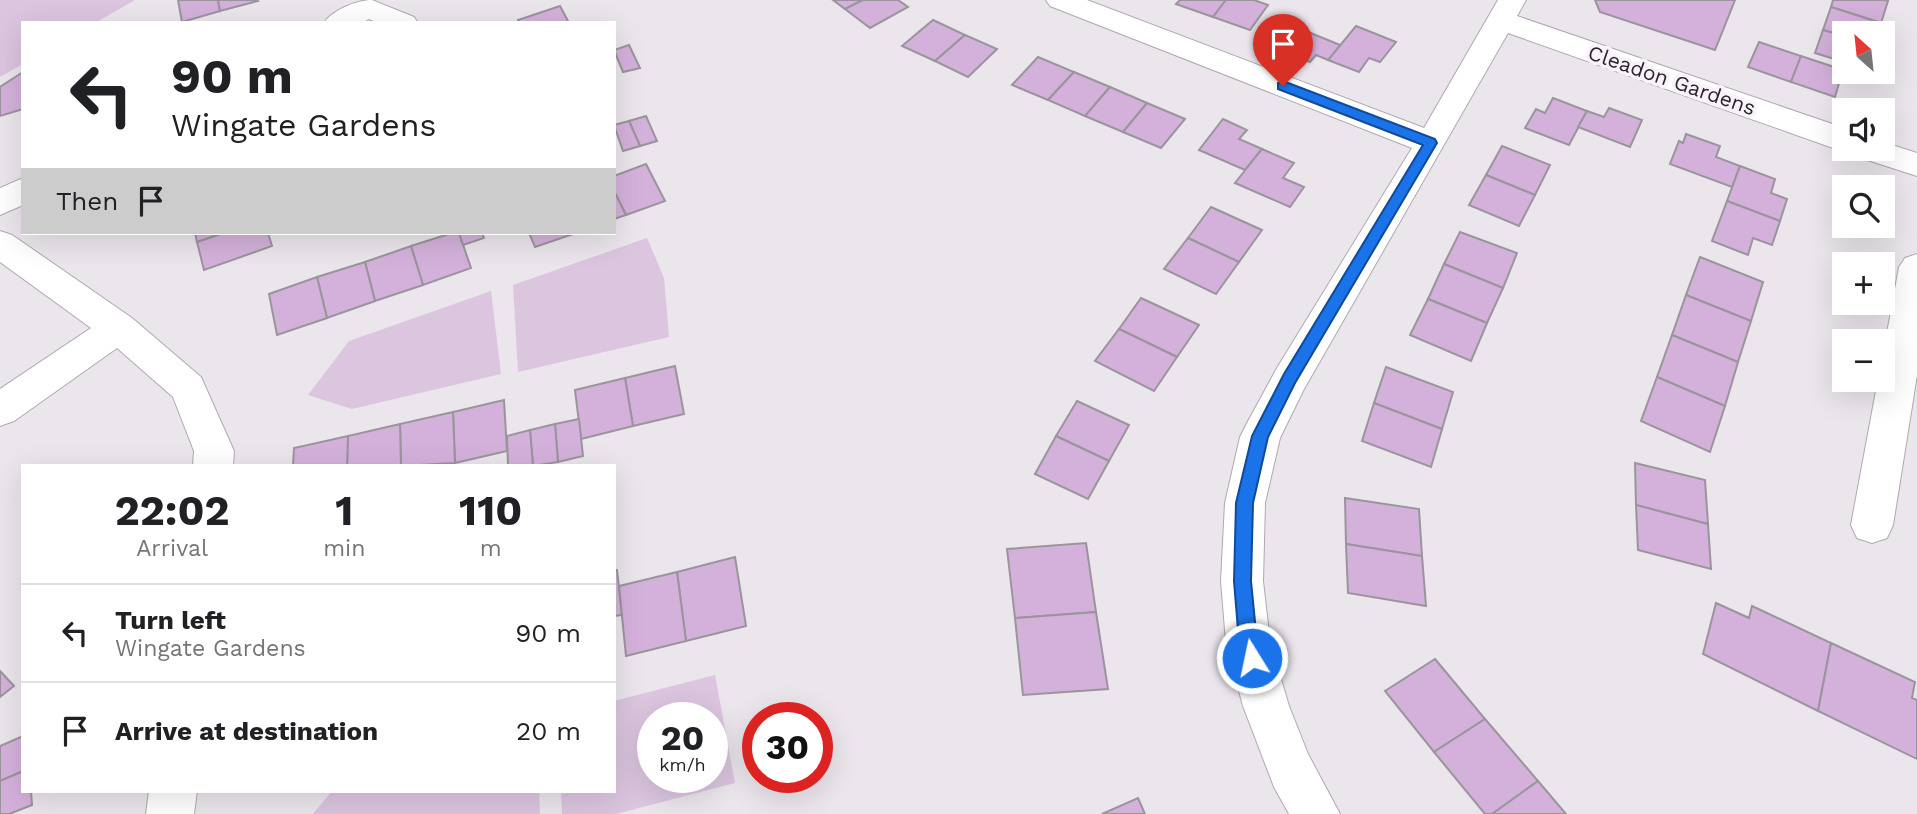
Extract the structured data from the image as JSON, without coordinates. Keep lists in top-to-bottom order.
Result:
{
  "streets": {
    "street": ["Cleadon Gardens"]
  },
  "north": "top left",
  "page": {
    "map_buttons": ["+", "−"],
    "turn": ["90 m", "Wingate Gardens"],
    "then": "Then",
    "eta": [
      "22:02",
      "Arrival",
      "1",
      "min",
      "110",
      "m"
    ],
    "list": [
      {
        "name": "Turn left",
        "note": "Wingate Gardens",
        "value": "90 m"
      },
      {
        "name": "Arrive at destination",
        "value": "20 m"
      }
    ],
    "speed": "20 km/h",
    "limit": "30"
  }
}
